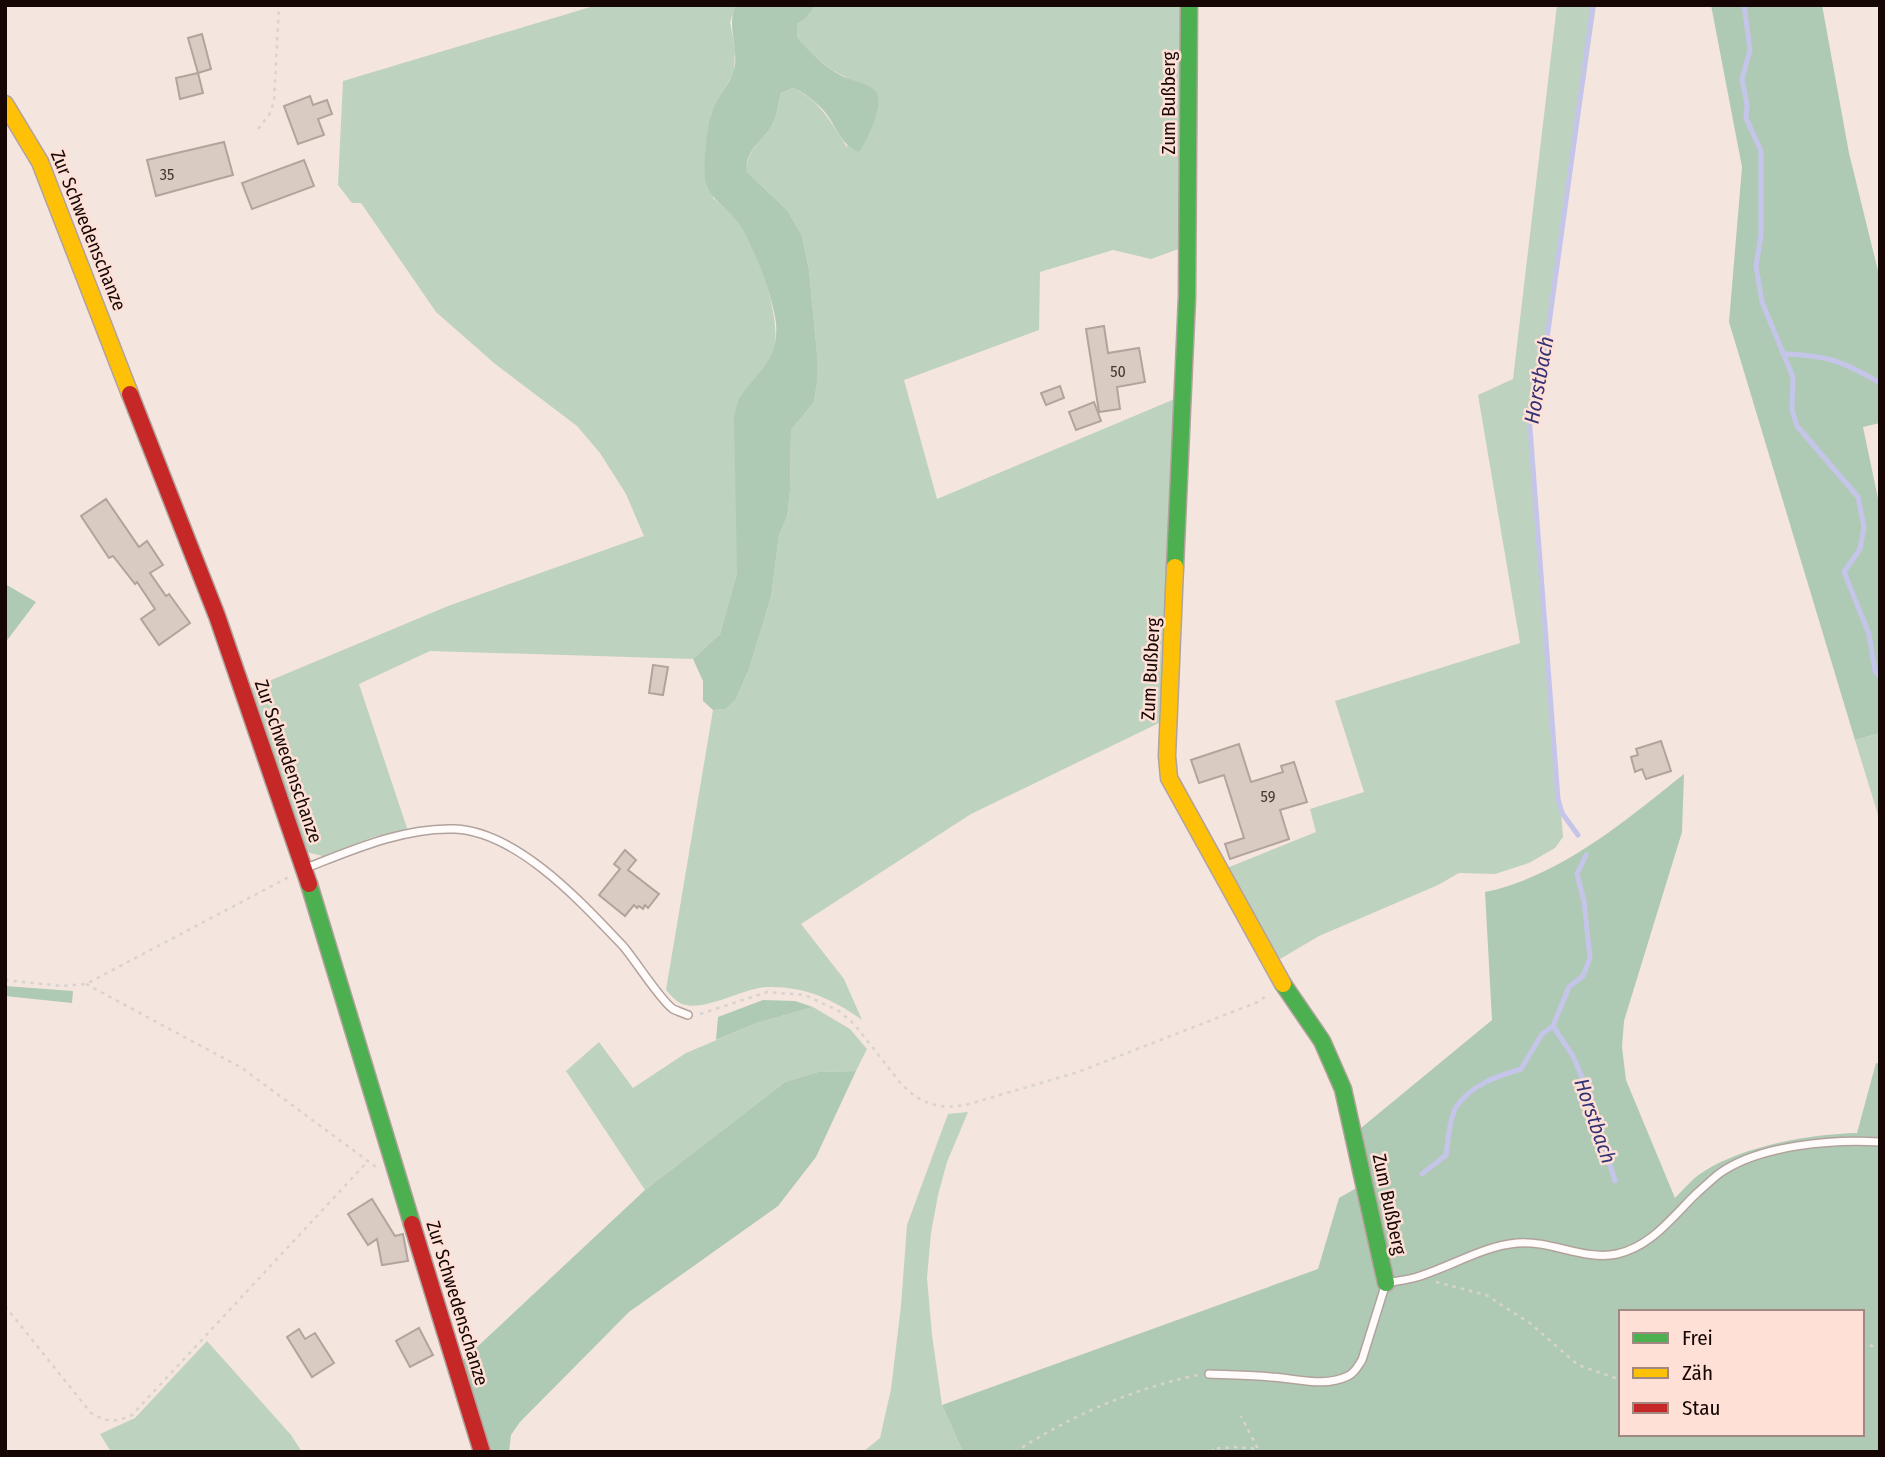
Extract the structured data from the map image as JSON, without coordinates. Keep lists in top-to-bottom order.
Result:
{
  "streets": {
    "street": ["Zum Bußberg", "Zur Schwedenschanze"]
  },
  "water": ["Horstbach"],
  "house_numbers": ["35", "50", "59"],
  "legend": ["Frei", "Zäh", "Stau"]
}
